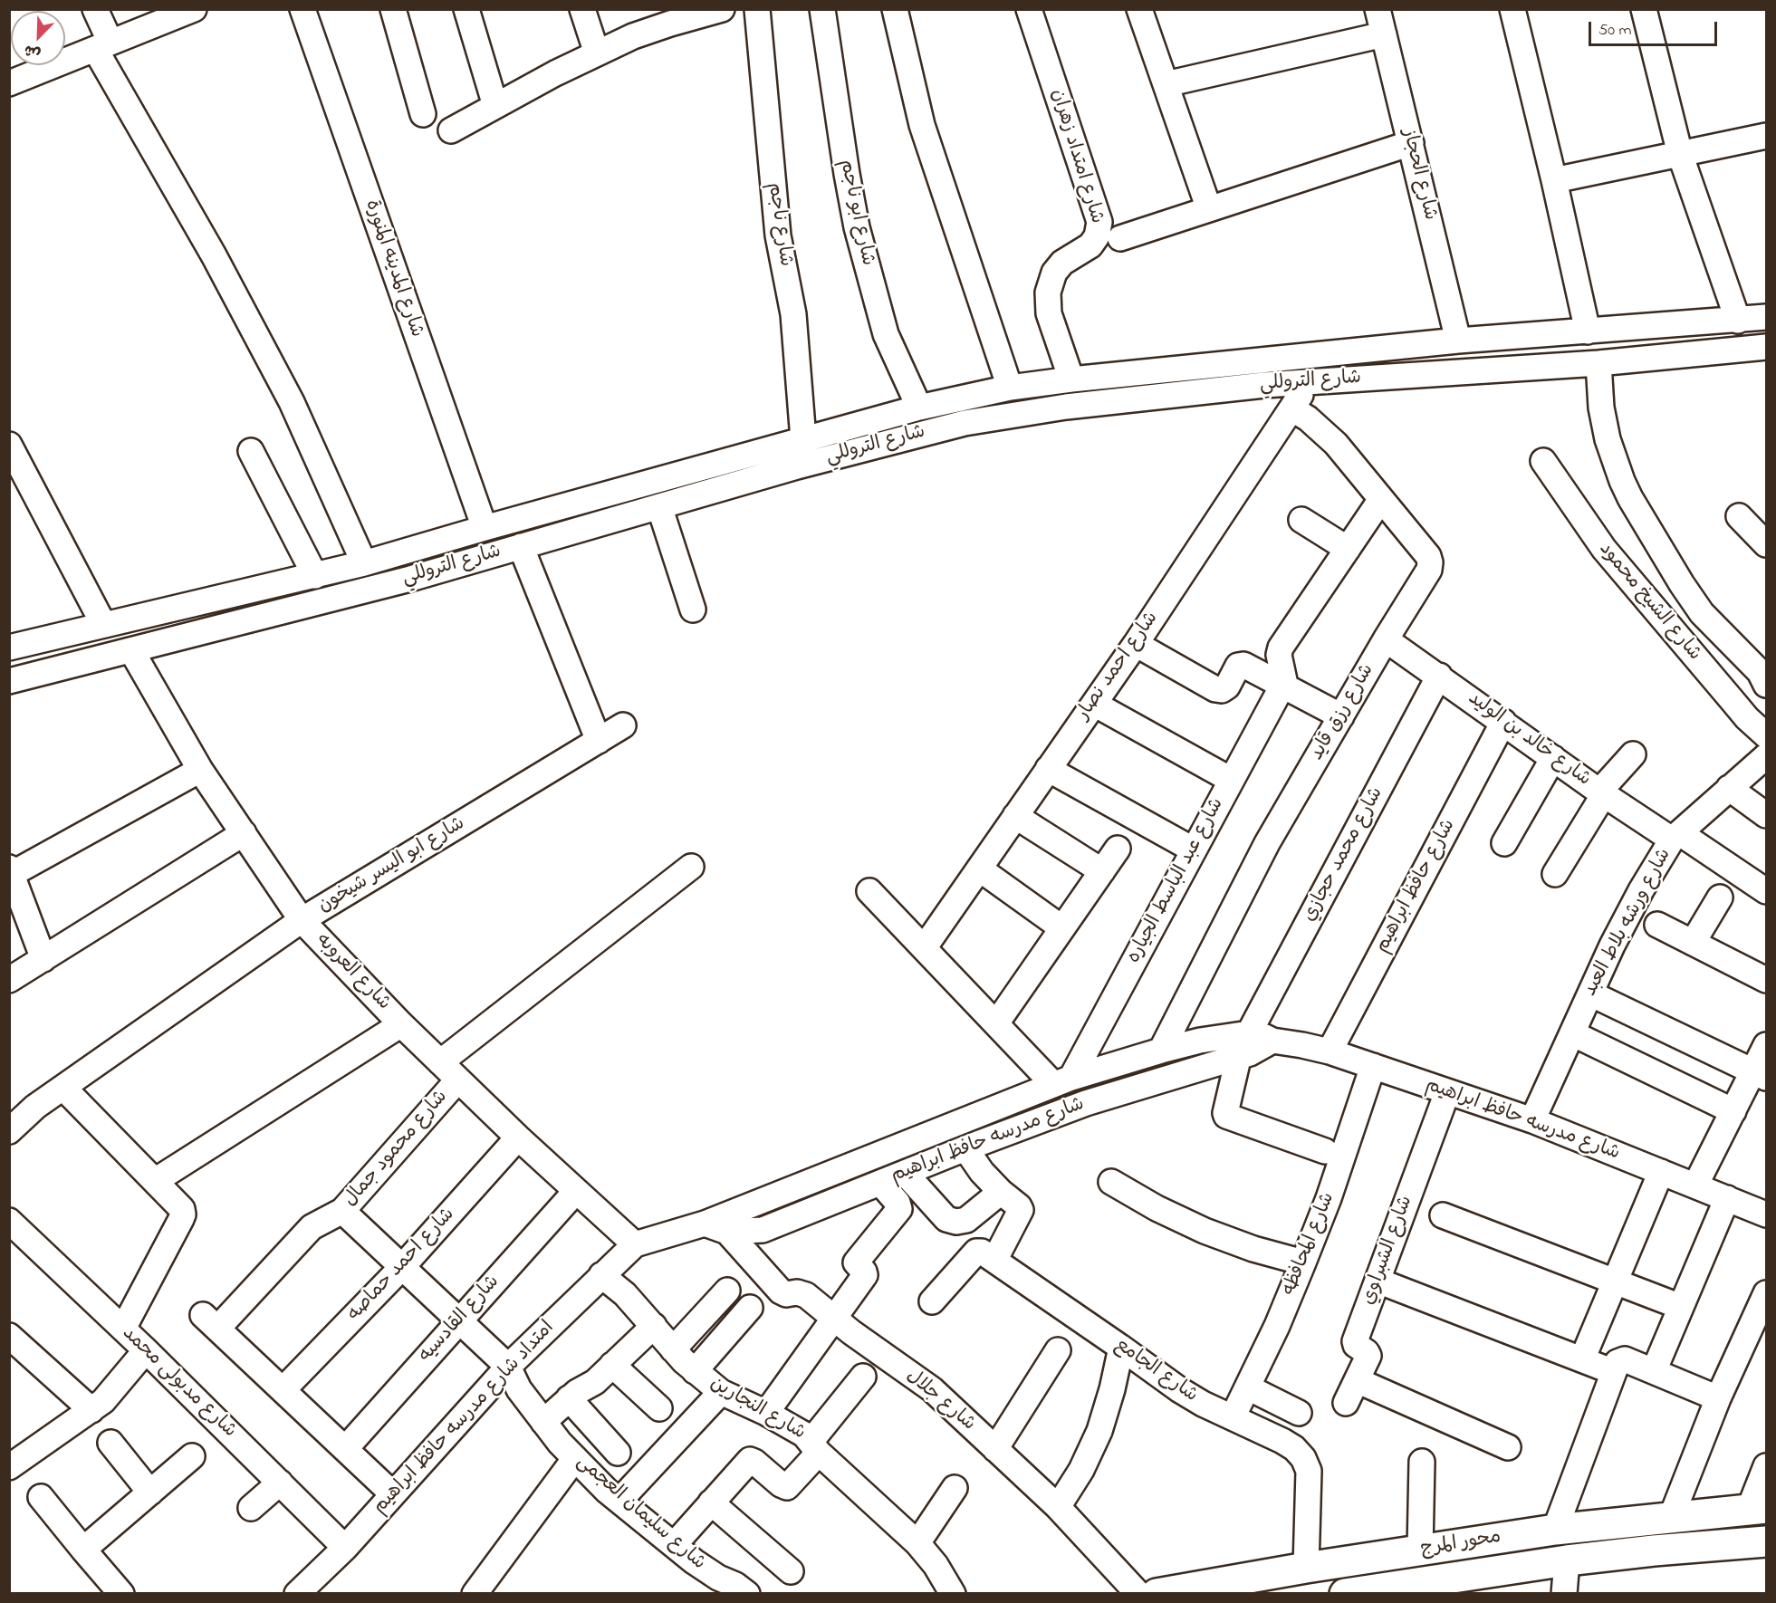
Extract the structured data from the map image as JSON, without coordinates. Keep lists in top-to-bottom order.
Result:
{
  "streets": {
    "main road": ["محور المرج"],
    "street": [
      "شارع امتداد زهران",
      "شارع الحجاز",
      "شارع ابو ناجم",
      "شارع ناجم",
      "شارع المدينه المنورة",
      "شارع التروللي",
      "شارع الشيخ محمود",
      "شارع احمد نصار",
      "شارع رزق قايد",
      "شارع خالد بن الوليد",
      "شارع محمد حجازي",
      "شارع ابو اليسر شيخون",
      "شارع عبد الباسط الجياره",
      "شارع حافظ ابراهيم",
      "شارع ورشه بلاط العبد",
      "شارع العروبه",
      "شارع مدرسه حافظ ابراهيم",
      "شارع محمود جمال",
      "شارع المحافظه",
      "شارع الشبراوي",
      "شارع احمد حماصه",
      "شارع القادسيه",
      "شارع الجامع",
      "شارع مدبولى محمد",
      "شارع جلال",
      "شارع النجارين",
      "امتداد شارع مدرسه حافظ ابراهيم",
      "شارع سليمان العجمى"
    ]
  },
  "crossings": [
    ["شارع امتداد زهران", "شارع التروللي"],
    ["شارع الحجاز", "شارع التروللي"],
    ["شارع ابو ناجم", "شارع التروللي"],
    ["شارع ناجم", "شارع التروللي"],
    ["شارع المدينه المنورة", "شارع التروللي"],
    ["شارع التروللي", "شارع احمد نصار"],
    ["شارع التروللي", "شارع العروبه"],
    ["شارع احمد نصار", "شارع رزق قايد"],
    ["شارع رزق قايد", "شارع خالد بن الوليد"],
    ["شارع رزق قايد", "شارع مدرسه حافظ ابراهيم"],
    ["شارع خالد بن الوليد", "شارع محمد حجازي"],
    ["شارع خالد بن الوليد", "شارع حافظ ابراهيم"],
    ["شارع خالد بن الوليد", "شارع ورشه بلاط العبد"],
    ["شارع محمد حجازي", "شارع مدرسه حافظ ابراهيم"],
    ["شارع ابو اليسر شيخون", "شارع العروبه"],
    ["شارع عبد الباسط الجياره", "شارع مدرسه حافظ ابراهيم"],
    ["شارع حافظ ابراهيم", "شارع مدرسه حافظ ابراهيم"],
    ["شارع ورشه بلاط العبد", "شارع مدرسه حافظ ابراهيم"],
    ["شارع العروبه", "شارع مدرسه حافظ ابراهيم"],
    ["شارع العروبه", "شارع محمود جمال"],
    ["شارع العروبه", "شارع احمد حماصه"],
    ["شارع العروبه", "شارع القادسيه"],
    ["شارع العروبه", "امتداد شارع مدرسه حافظ ابراهيم"],
    ["شارع مدرسه حافظ ابراهيم", "شارع المحافظه"],
    ["شارع مدرسه حافظ ابراهيم", "شارع الشبراوي"],
    ["شارع مدرسه حافظ ابراهيم", "شارع جلال"],
    ["شارع مدرسه حافظ ابراهيم", "امتداد شارع مدرسه حافظ ابراهيم"],
    ["شارع محمود جمال", "شارع احمد حماصه"],
    ["شارع المحافظه", "شارع الجامع"],
    ["شارع الجامع", "محور المرج"],
    ["شارع مدبولى محمد", "امتداد شارع مدرسه حافظ ابراهيم"],
    ["شارع النجارين", "امتداد شارع مدرسه حافظ ابراهيم"],
    ["امتداد شارع مدرسه حافظ ابراهيم", "شارع سليمان العجمى"]
  ],
  "scale_bar": "50 m",
  "north": "bottom left"
}
